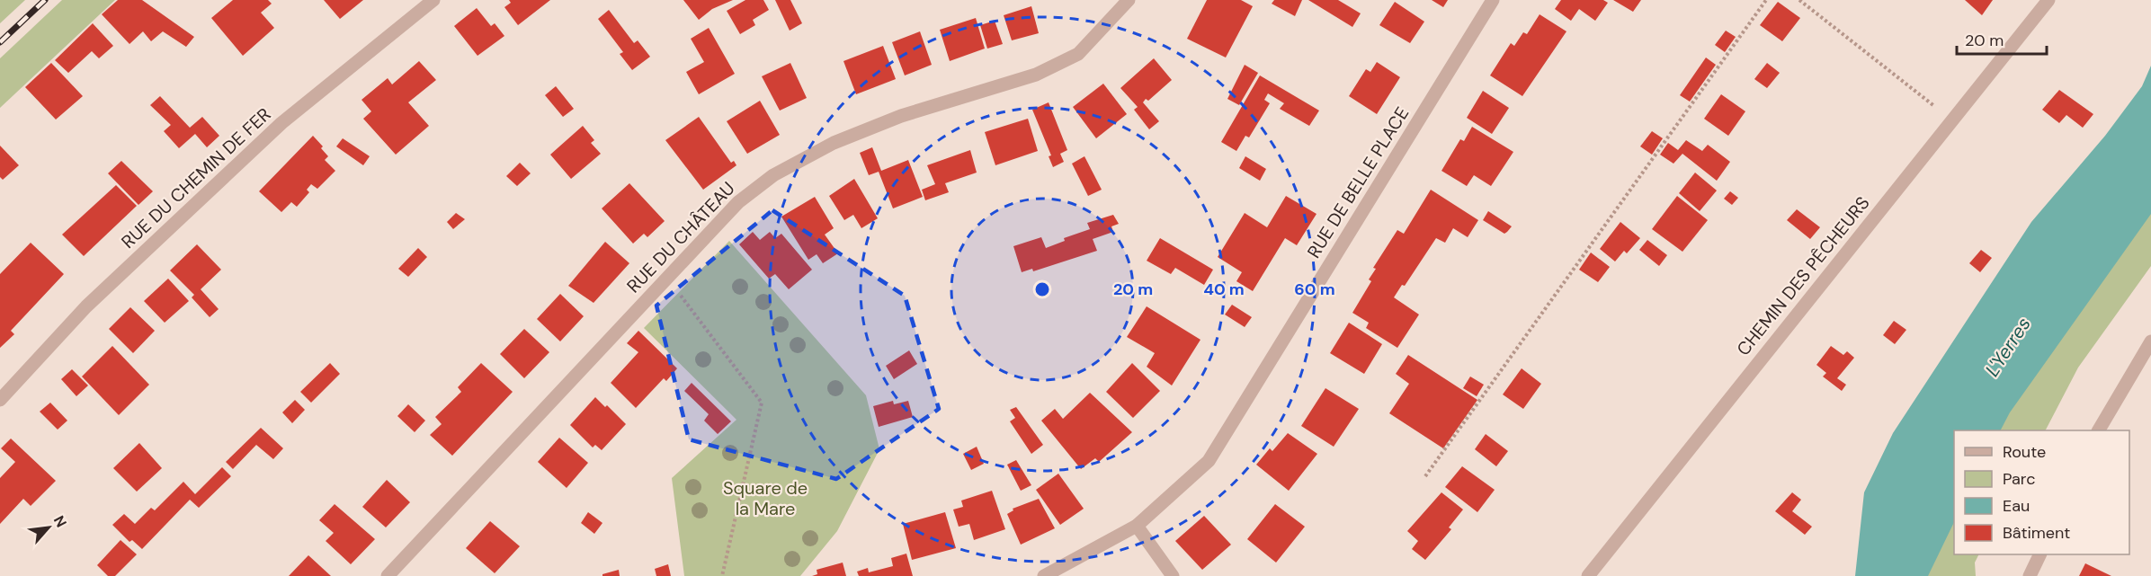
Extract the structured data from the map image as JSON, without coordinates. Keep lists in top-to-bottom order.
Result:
{
  "streets": {
    "street": [
      "RUE DU CHEMIN DE FER",
      "RUE DE BELLE PLACE",
      "RUE DU CHÂTEAU",
      "CHEMIN DES PÊCHEURS"
    ]
  },
  "water": ["L'Yerres"],
  "parks": ["Square de la Mare"],
  "legend": [
    "Route",
    "Parc",
    "Eau",
    "Bâtiment"
  ],
  "scale_bar": "20 m",
  "north": "top right",
  "rings": ["20 m", "40 m", "60 m"]
}
